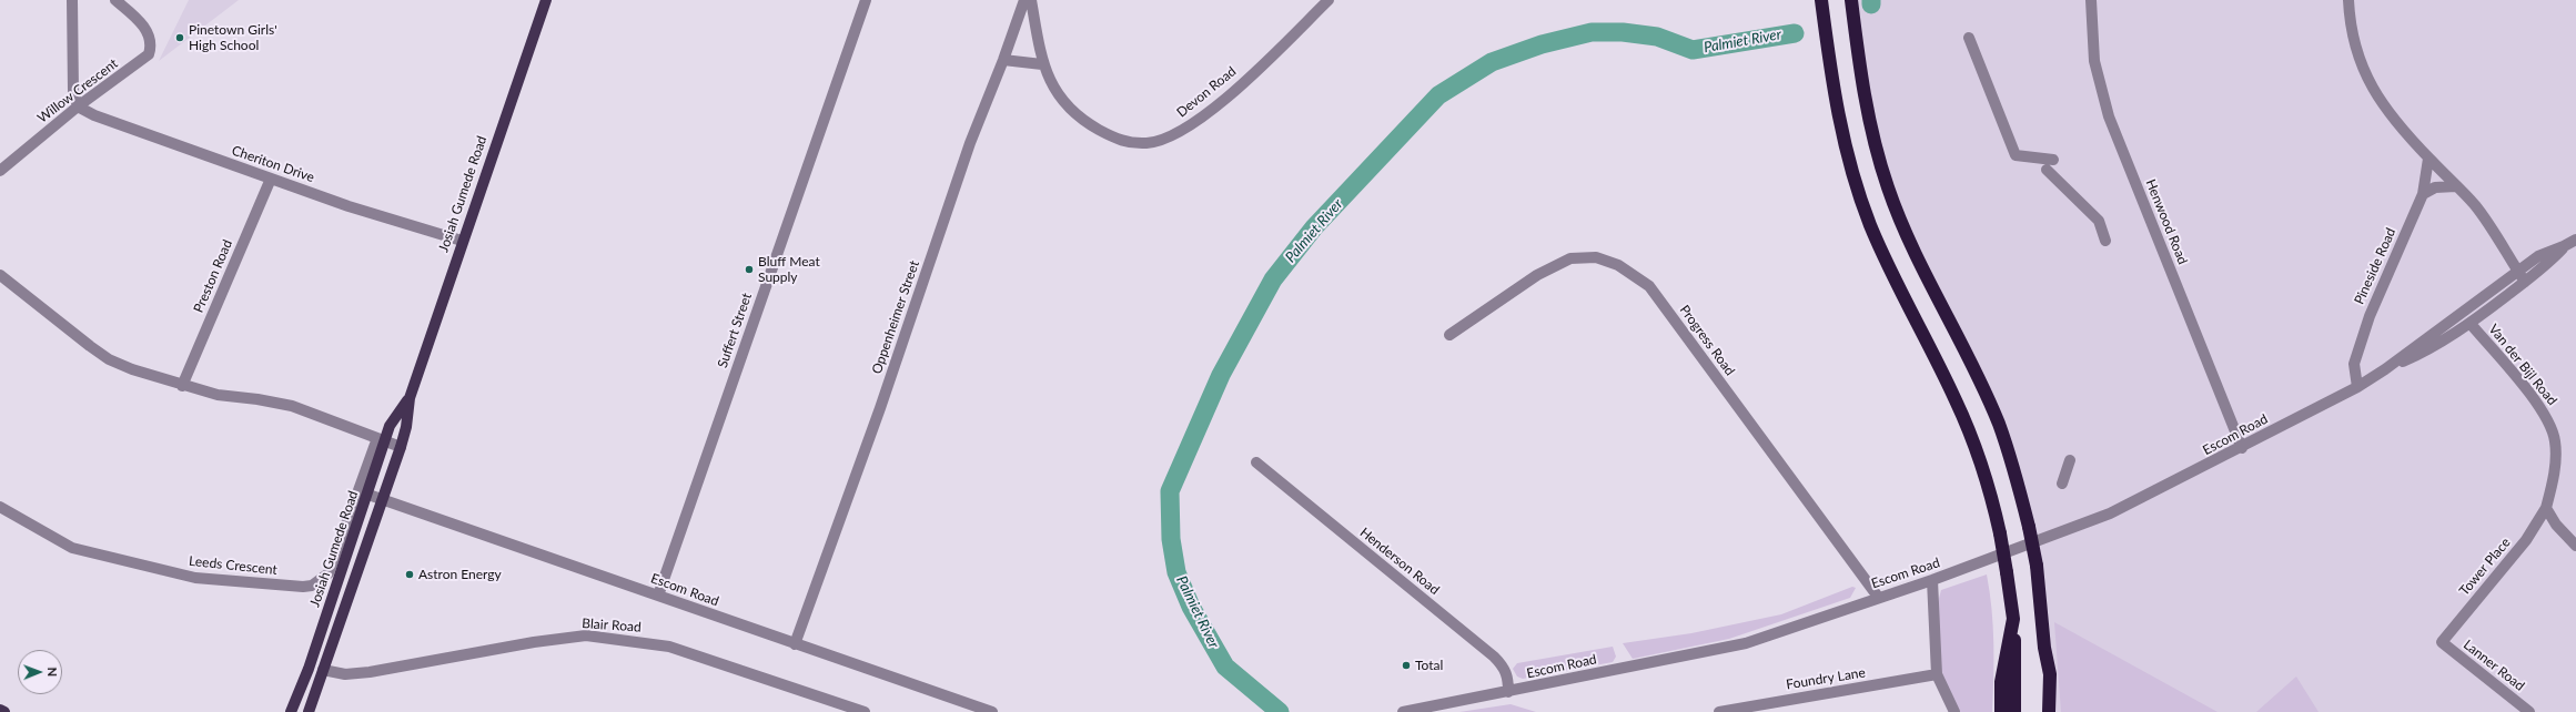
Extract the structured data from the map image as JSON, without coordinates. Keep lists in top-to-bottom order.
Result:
{
  "streets": {
    "main road": ["Josiah Gumede Road"],
    "street": [
      "Willow Crescent",
      "Devon Road",
      "Cheriton Drive",
      "Henwood Road",
      "Pineside Road",
      "Preston Road",
      "Oppenheimer Street",
      "Suffert Street",
      "Progress Road",
      "Van der Bijl Road",
      "Escom Road",
      "Henderson Road",
      "Leeds Crescent",
      "Tower Place",
      "Blair Road",
      "Lanner Road",
      "Foundry Lane"
    ]
  },
  "crossings": [
    ["Willow Crescent", "Cheriton Drive"],
    ["Cheriton Drive", "Josiah Gumede Road"],
    ["Cheriton Drive", "Preston Road"],
    ["Josiah Gumede Road", "Escom Road"],
    ["Josiah Gumede Road", "Leeds Crescent"],
    ["Josiah Gumede Road", "Blair Road"],
    ["Henwood Road", "Escom Road"],
    ["Pineside Road", "Escom Road"],
    ["Oppenheimer Street", "Escom Road"],
    ["Suffert Street", "Escom Road"],
    ["Progress Road", "Escom Road"],
    ["Van der Bijl Road", "Escom Road"],
    ["Van der Bijl Road", "Tower Place"],
    ["Escom Road", "Henderson Road"],
    ["Tower Place", "Lanner Road"]
  ],
  "water": ["Palmiet River"],
  "places": [
    "Pinetown Girls' High School",
    "Bluff Meat Supply",
    "Astron Energy",
    "Total"
  ],
  "north": "right"
}
